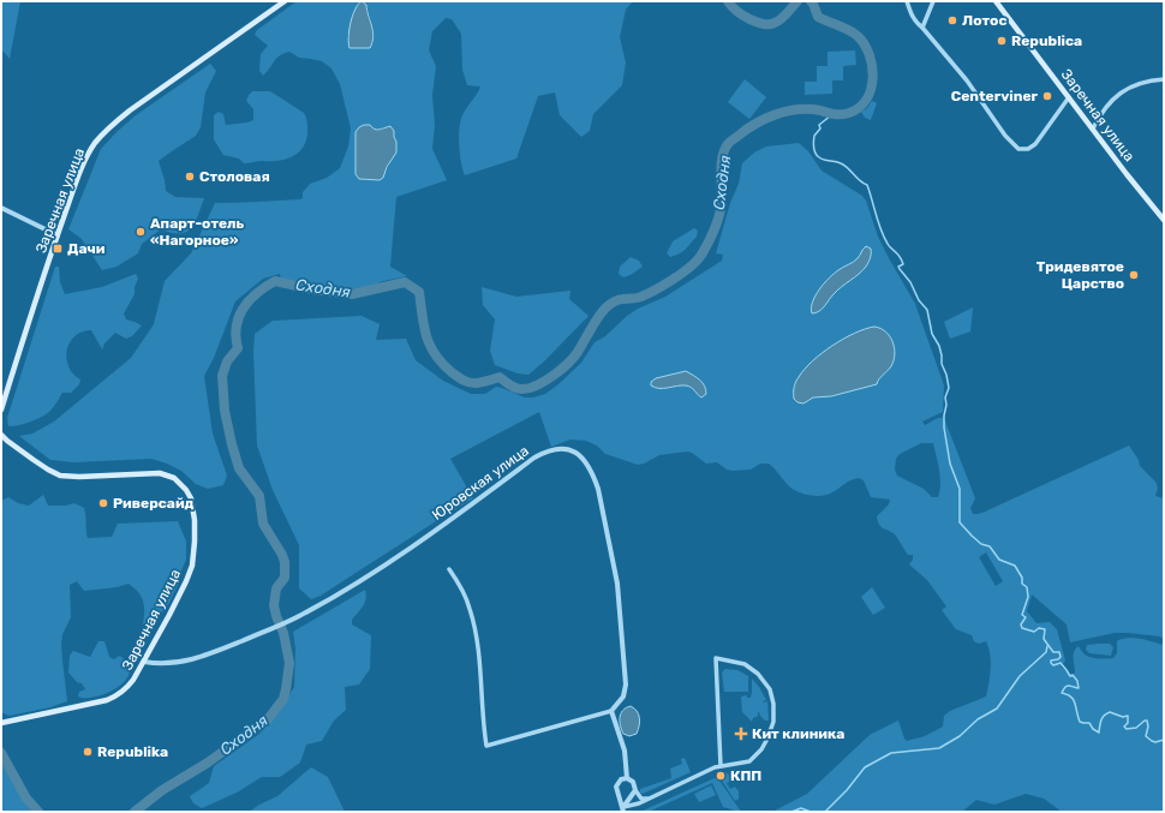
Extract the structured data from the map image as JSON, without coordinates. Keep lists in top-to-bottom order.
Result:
{
  "streets": {
    "main road": ["Заречная улица"],
    "street": ["Юровская улица"]
  },
  "crossings": [
    ["Заречная улица", "Юровская улица"]
  ],
  "water": ["Сходня"],
  "places": {
    "other": [
      "Лотос",
      "Republica",
      "Centerviner",
      "Столовая",
      "Апарт-отель «Нагорное»",
      "Тридевятое Царство",
      "Риверсайд",
      "Republika",
      "КПП"
    ],
    "transit": ["Дачи"],
    "health": ["Кит клиника"]
  }
}
